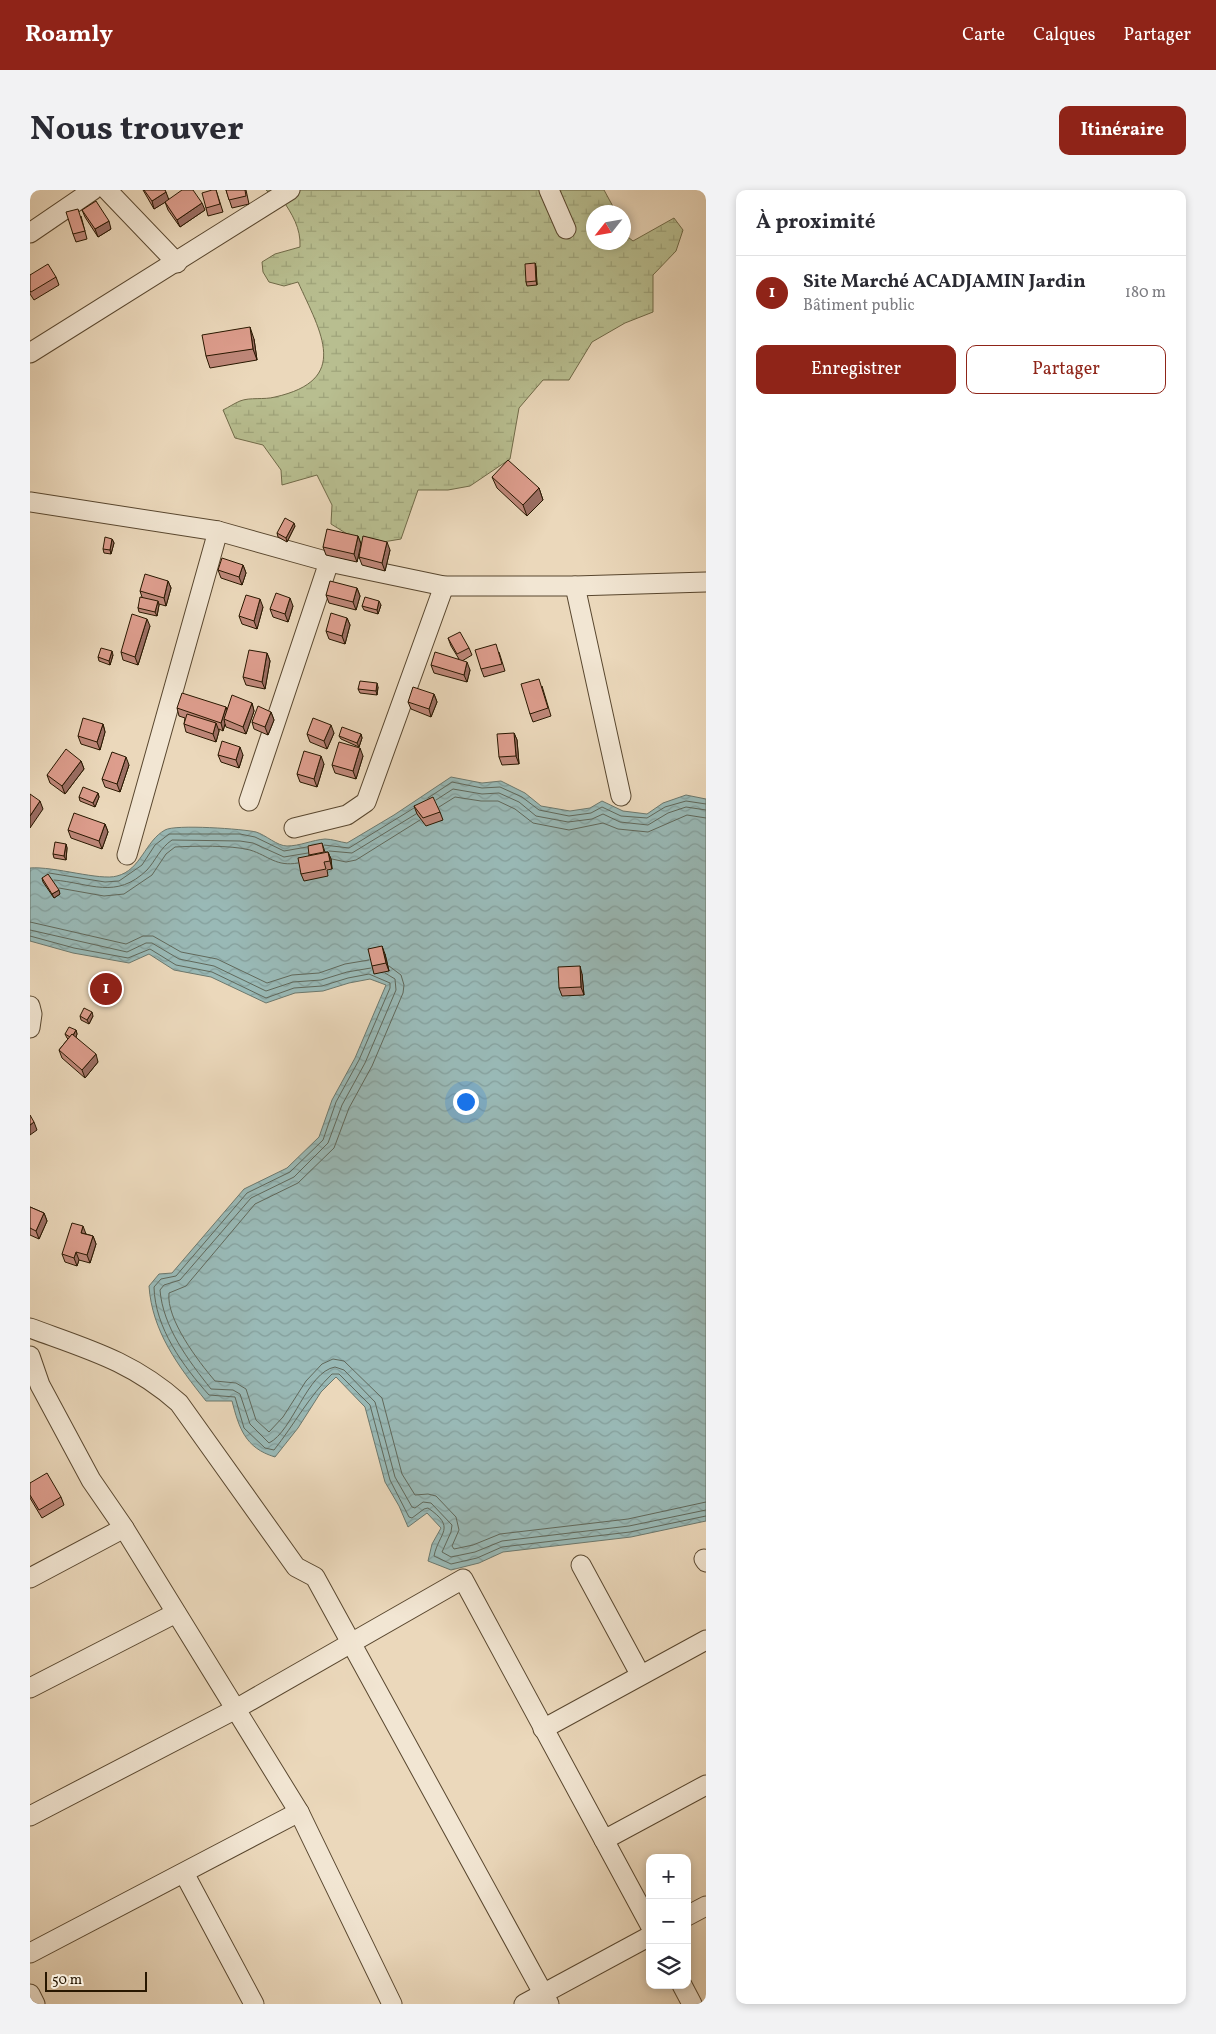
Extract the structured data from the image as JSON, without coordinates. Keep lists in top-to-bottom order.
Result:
{
  "scale_bar": "50 m",
  "north": "bottom left",
  "page": {
    "header": "Roamly",
    "nav": ["Carte", "Calques", "Partager"],
    "title": "Nous trouver",
    "buttons": [
      "Itinéraire",
      ["Enregistrer", "Partager"]
    ],
    "heading": "À proximité",
    "list": [
      {
        "mark": "1",
        "name": "Site Marché ACADJAMIN Jardin",
        "note": "Bâtiment public",
        "value": "180 m"
      }
    ],
    "pins": "1",
    "map_buttons": ["+", "−"],
    "scale": "50 m"
  }
}
